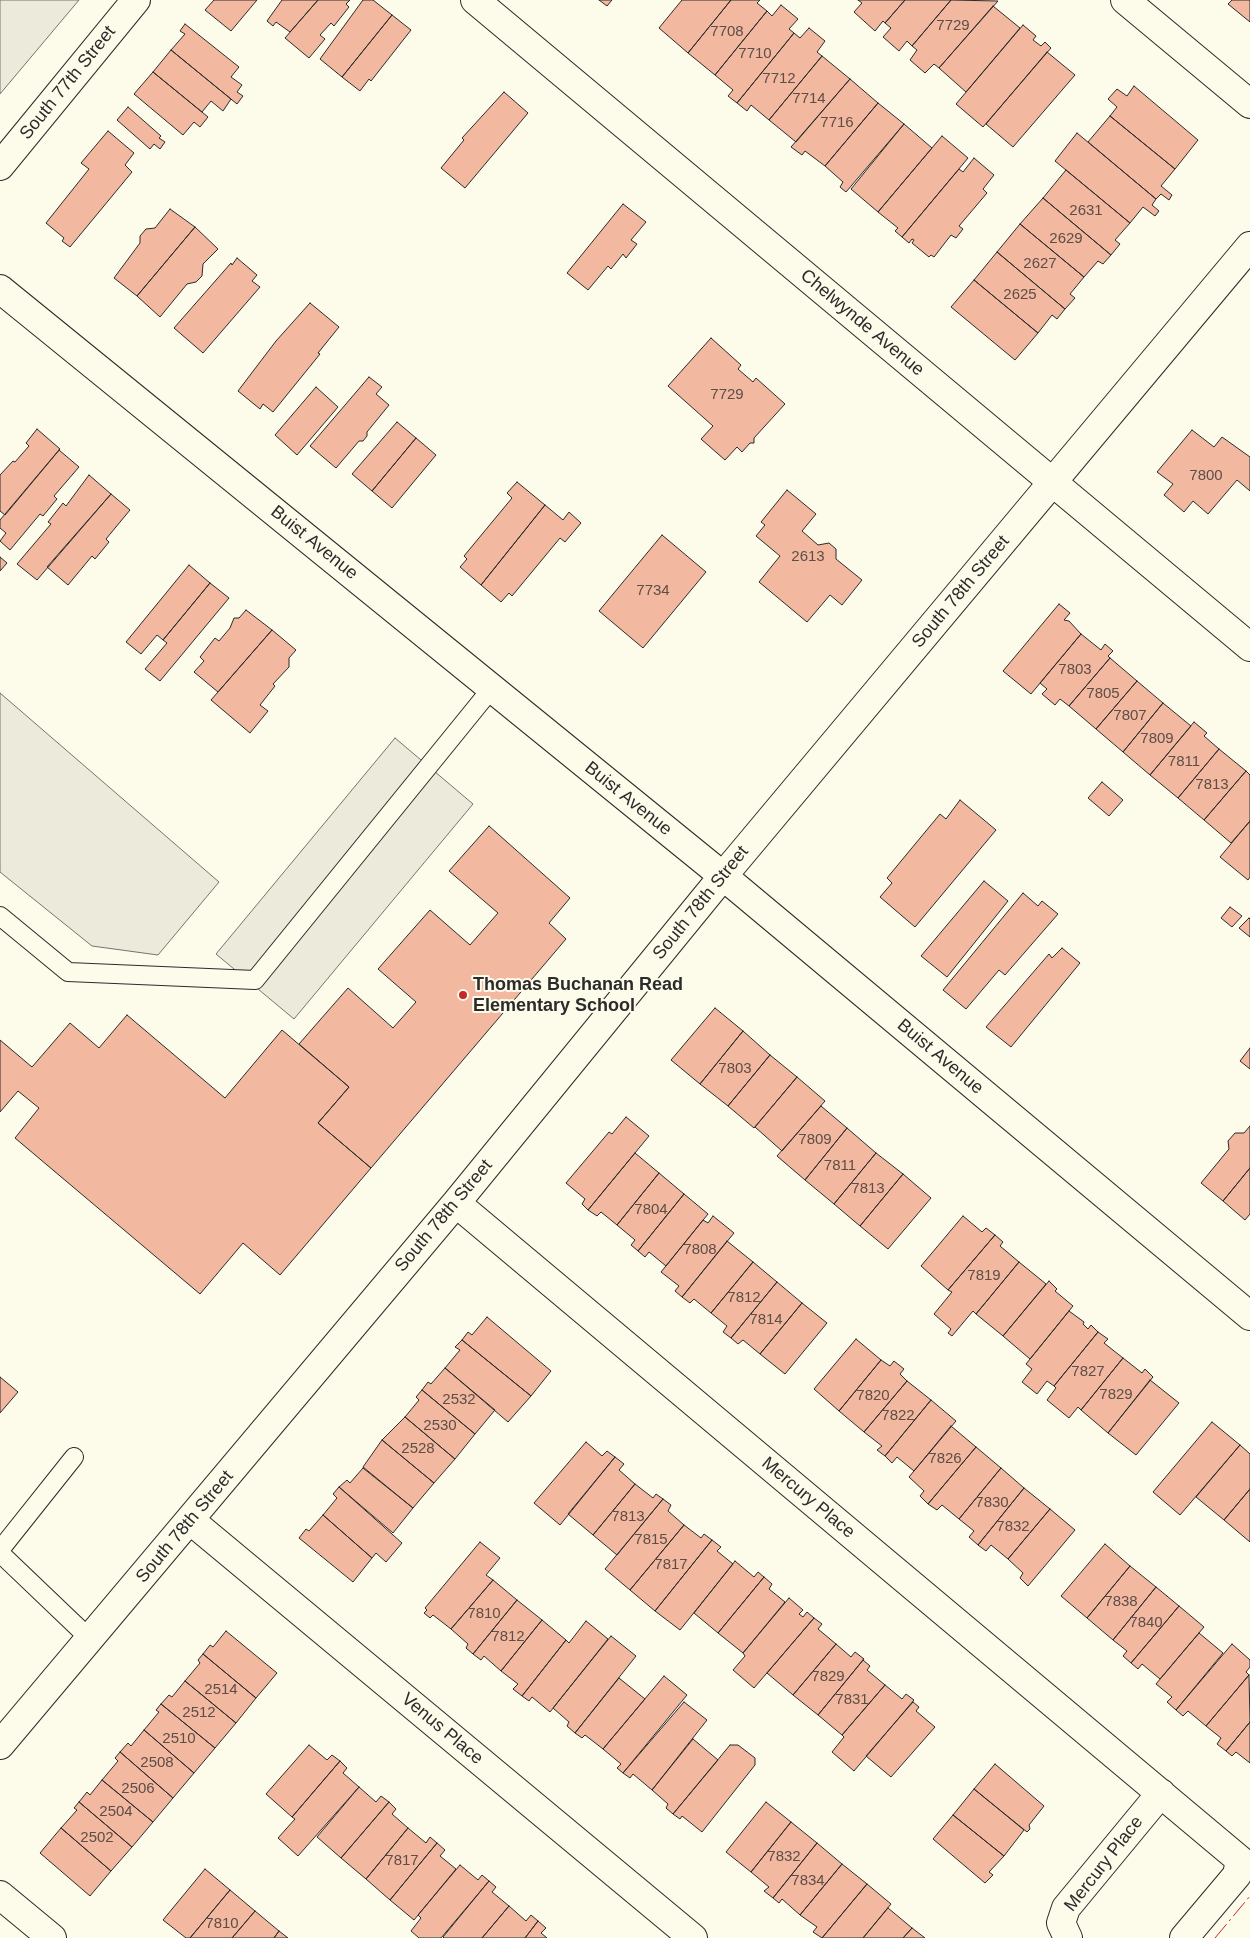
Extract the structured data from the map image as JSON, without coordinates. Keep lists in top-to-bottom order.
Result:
{
  "streets": {
    "street": [
      "South 77th Street",
      "Chelwynde Avenue",
      "Buist Avenue",
      "South 78th Street",
      "Mercury Place",
      "Venus Place"
    ]
  },
  "crossings": [
    ["Chelwynde Avenue", "South 78th Street"],
    ["Buist Avenue", "South 78th Street"],
    ["South 78th Street", "Mercury Place"],
    ["South 78th Street", "Venus Place"]
  ],
  "places": ["Thomas Buchanan Read Elementary School"],
  "house_numbers": [
    "7729",
    "7708",
    "7710",
    "7712",
    "7714",
    "7716",
    "2631",
    "2629",
    "2627",
    "2625",
    "7729",
    "7800",
    "2613",
    "7734",
    "7803",
    "7805",
    "7807",
    "7809",
    "7811",
    "7813",
    "7803",
    "7809",
    "7811",
    "7813",
    "7804",
    "7808",
    "7819",
    "7812",
    "7814",
    "7827",
    "7829",
    "7820",
    "2532",
    "7822",
    "2530",
    "2528",
    "7826",
    "7830",
    "7813",
    "7832",
    "7815",
    "7817",
    "7838",
    "7810",
    "7840",
    "7812",
    "7829",
    "2514",
    "7831",
    "2512",
    "2510",
    "2508",
    "2506",
    "2504",
    "2502",
    "7832",
    "7817",
    "7834",
    "7810"
  ]
}
